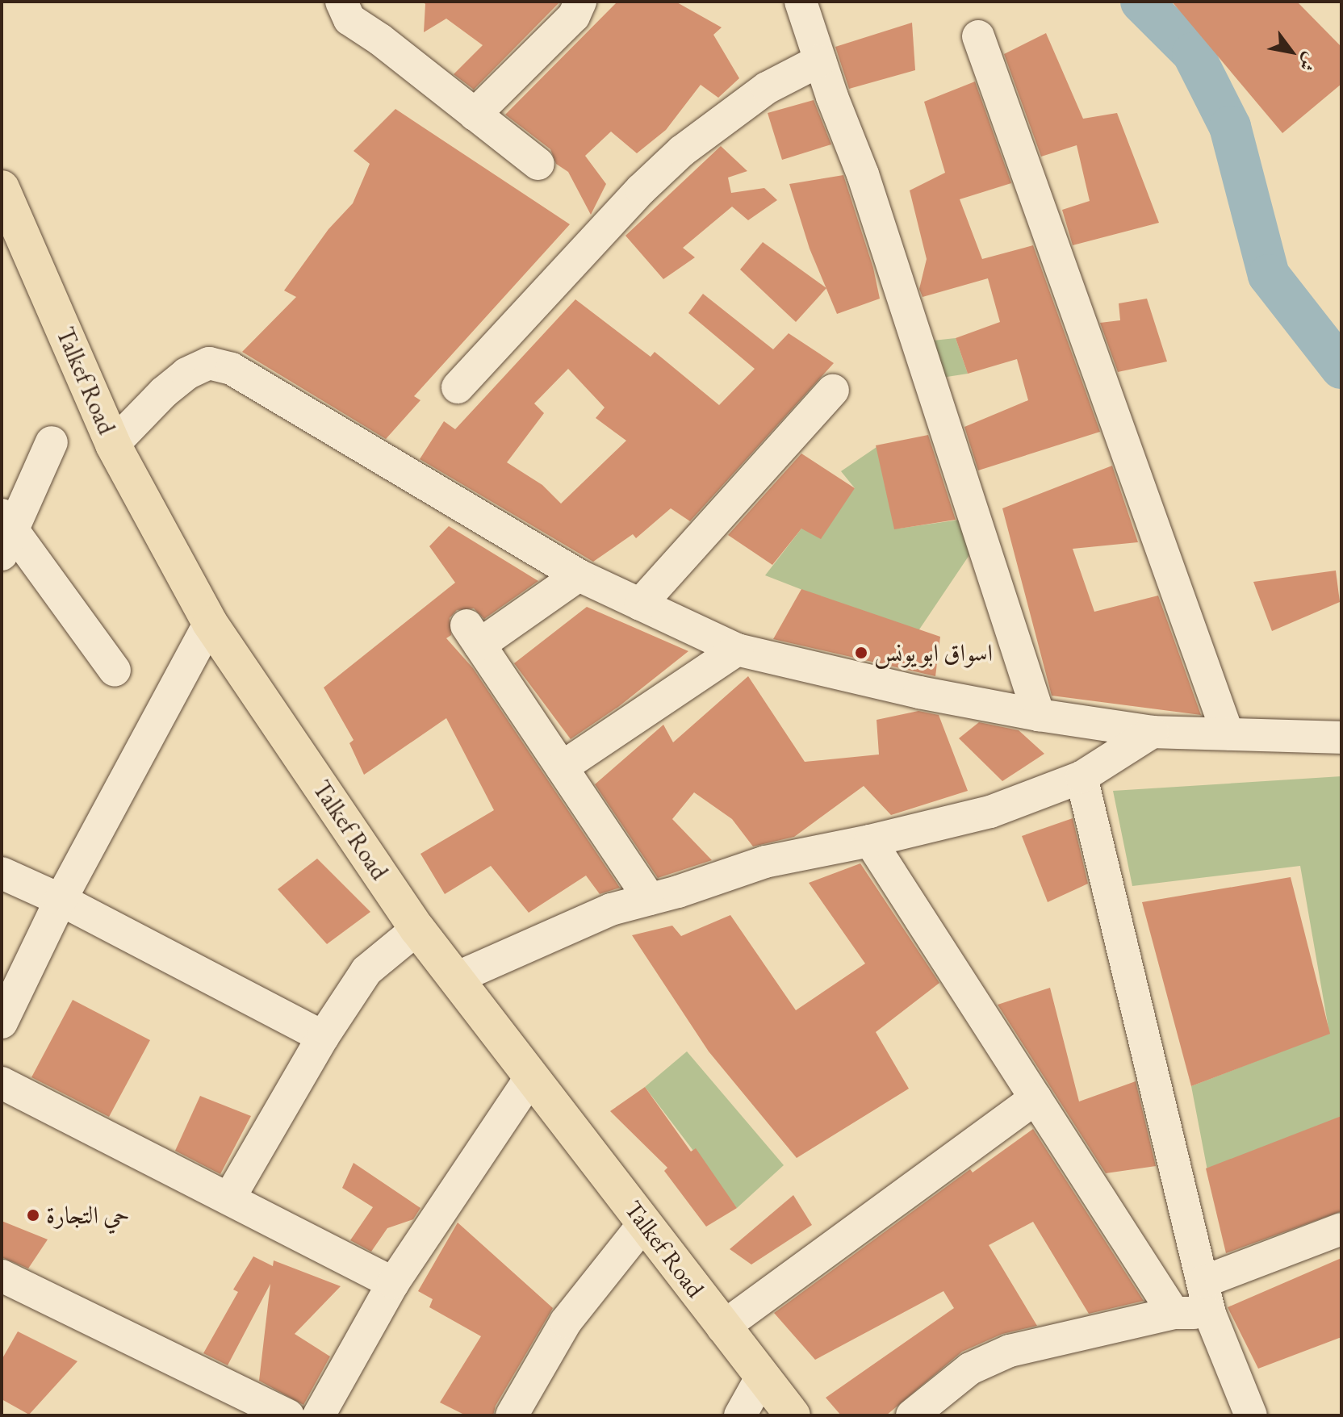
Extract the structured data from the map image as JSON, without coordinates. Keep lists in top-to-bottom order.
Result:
{
  "streets": {
    "main road": ["Talkef Road"]
  },
  "places": ["اسواق ابو يونس", "حي التجارة"],
  "north": "bottom right"
}
